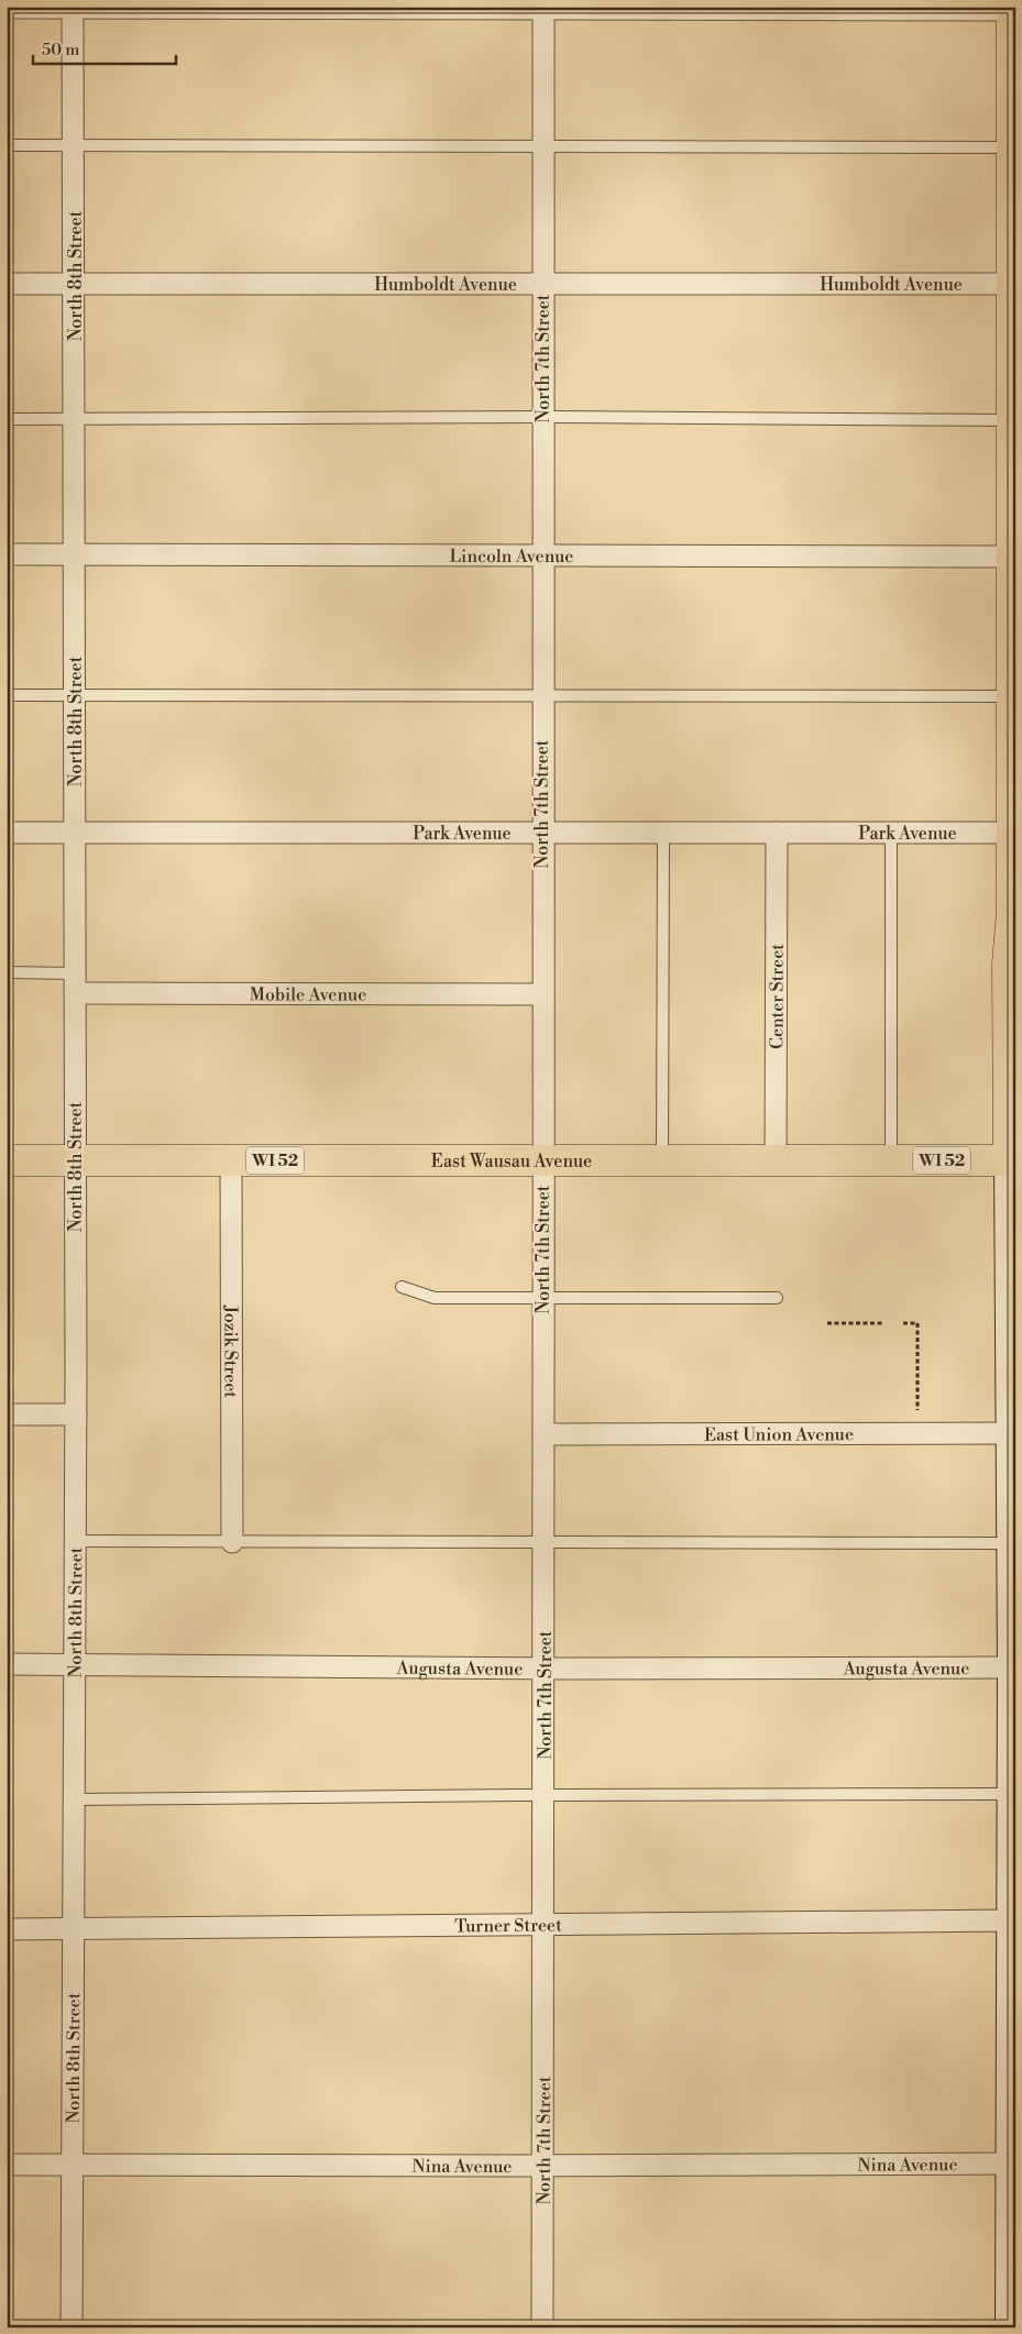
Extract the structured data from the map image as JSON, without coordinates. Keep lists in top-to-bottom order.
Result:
{
  "streets": {
    "main road": ["WI 52", "East Wausau Avenue"],
    "street": [
      "North 8th Street",
      "Humboldt Avenue",
      "North 7th Street",
      "Lincoln Avenue",
      "Park Avenue",
      "Mobile Avenue",
      "Center Street",
      "Jozik Street",
      "East Union Avenue",
      "Augusta Avenue",
      "Turner Street",
      "Nina Avenue"
    ]
  },
  "crossings": [
    ["North 8th Street", "Humboldt Avenue"],
    ["North 8th Street", "Lincoln Avenue"],
    ["North 8th Street", "Park Avenue"],
    ["North 8th Street", "Mobile Avenue"],
    ["North 8th Street", "East Wausau Avenue"],
    ["North 8th Street", "Augusta Avenue"],
    ["North 8th Street", "Turner Street"],
    ["North 8th Street", "Nina Avenue"],
    ["Humboldt Avenue", "North 7th Street"],
    ["North 7th Street", "Lincoln Avenue"],
    ["North 7th Street", "Park Avenue"],
    ["North 7th Street", "Mobile Avenue"],
    ["North 7th Street", "East Wausau Avenue"],
    ["North 7th Street", "East Union Avenue"],
    ["North 7th Street", "Augusta Avenue"],
    ["North 7th Street", "Turner Street"],
    ["North 7th Street", "Nina Avenue"],
    ["Park Avenue", "Center Street"],
    ["Center Street", "East Wausau Avenue"],
    ["East Wausau Avenue", "Jozik Street"]
  ],
  "scale_bar": "50 m"
}
